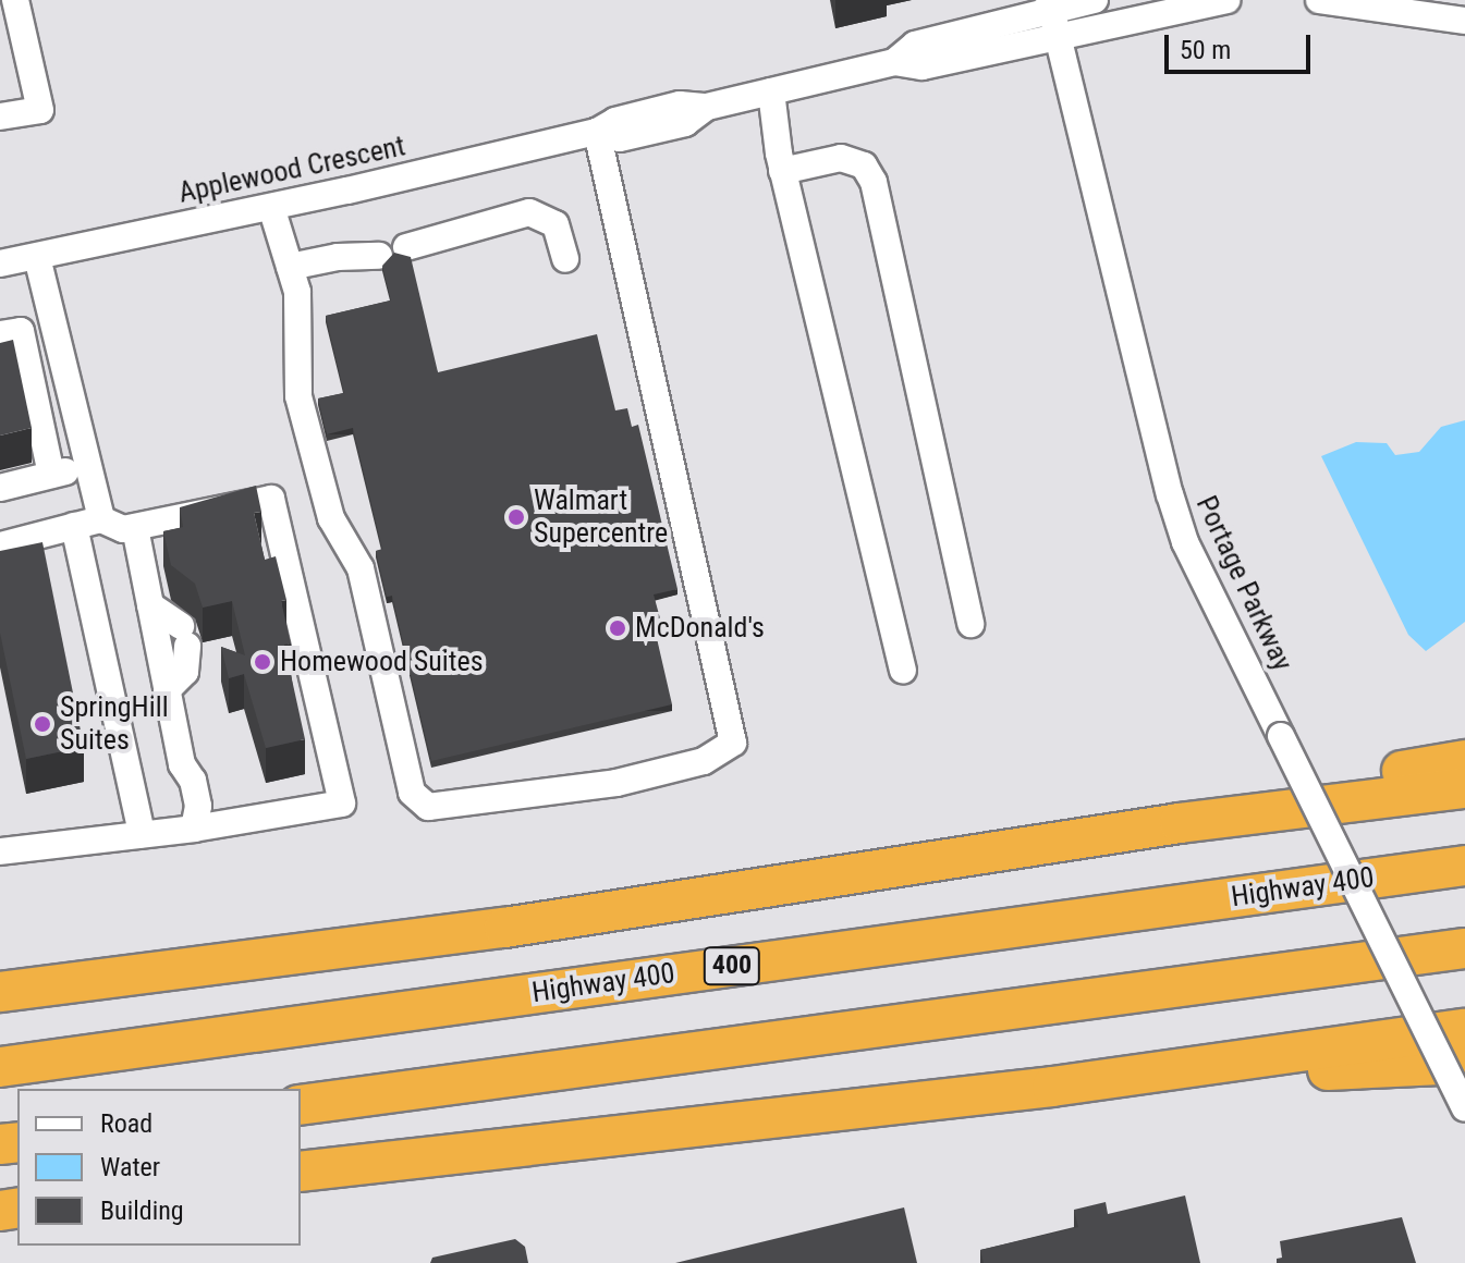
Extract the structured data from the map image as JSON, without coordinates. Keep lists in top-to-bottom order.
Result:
{
  "streets": {
    "highway": ["Highway 400", "400"],
    "street": ["Applewood Crescent", "Portage Parkway"]
  },
  "crossings": [
    ["Applewood Crescent", "Portage Parkway"]
  ],
  "places": [
    "Walmart Supercentre",
    "McDonald's",
    "Homewood Suites",
    "SpringHill Suites"
  ],
  "legend": ["Road", "Water", "Building"],
  "scale_bar": "50 m"
}
